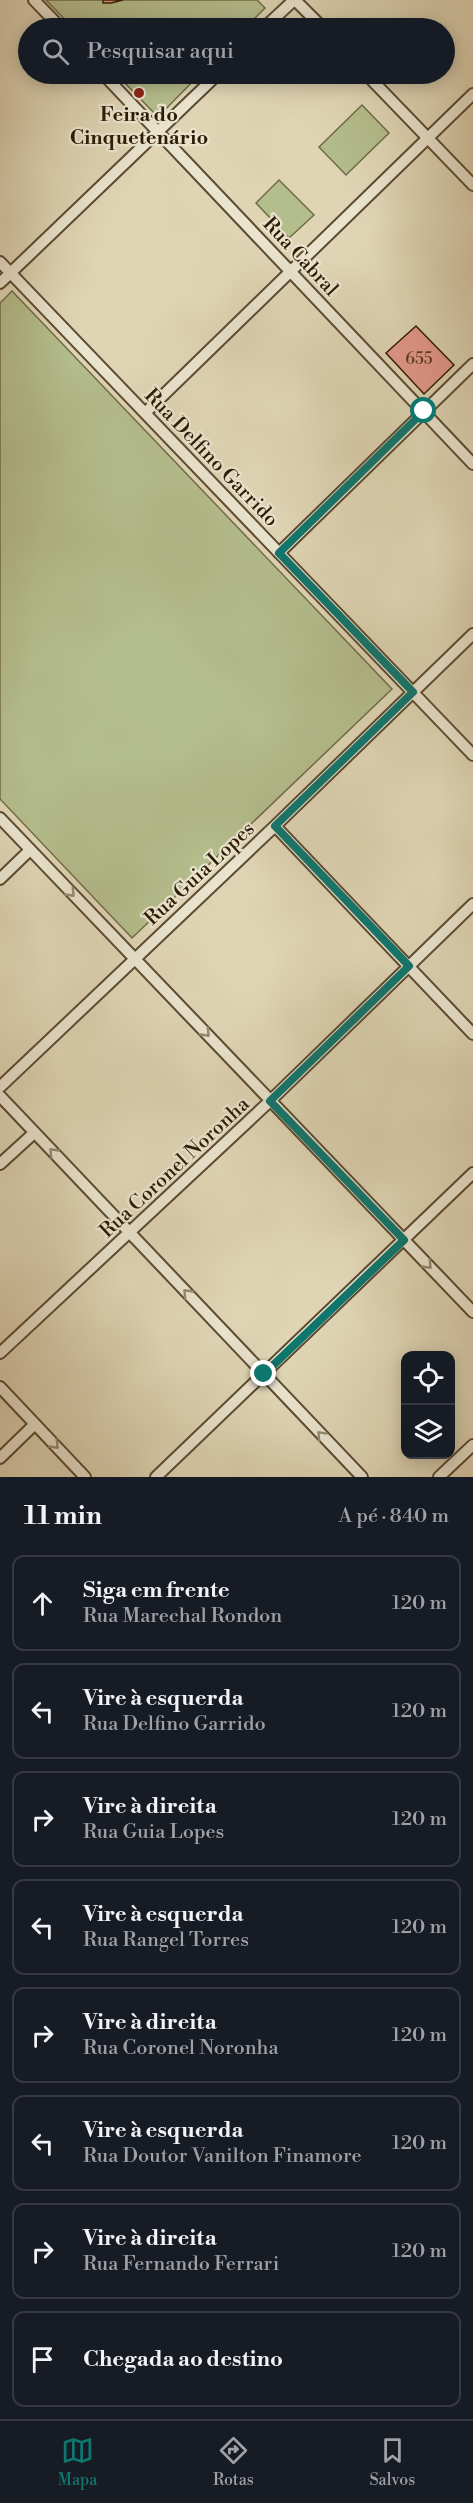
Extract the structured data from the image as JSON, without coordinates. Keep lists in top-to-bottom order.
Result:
{
  "streets": {
    "street": [
      "Rua Cabral",
      "Rua Delfino Garrido",
      "Rua Guia Lopes",
      "Rua Coronel Noronha"
    ]
  },
  "crossings": [
    ["Rua Delfino Garrido", "Rua Guia Lopes"]
  ],
  "places": ["Feira do Cinquetenário"],
  "house_numbers": ["655"],
  "page": {
    "search": "Pesquisar aqui",
    "heading": ["11 min", "A pé · 840 m"],
    "list": [
      ["Siga em frente", "Rua Marechal Rondon", "120 m"],
      ["Vire à esquerda", "Rua Delfino Garrido", "120 m"],
      ["Vire à direita", "Rua Guia Lopes", "120 m"],
      ["Vire à esquerda", "Rua Rangel Torres", "120 m"],
      ["Vire à direita", "Rua Coronel Noronha", "120 m"],
      ["Vire à esquerda", "Rua Doutor Vanilton Finamore", "120 m"],
      ["Vire à direita", "Rua Fernando Ferrari", "120 m"],
      "Chegada ao destino"
    ],
    "nav": ["Mapa", "Rotas", "Salvos"]
  }
}
